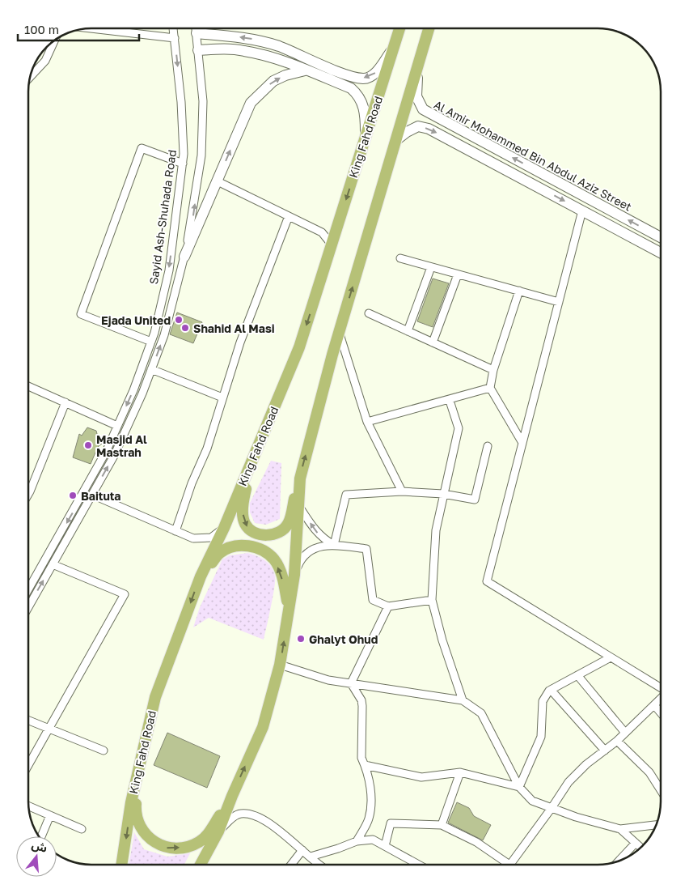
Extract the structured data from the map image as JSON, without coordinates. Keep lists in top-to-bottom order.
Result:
{
  "streets": {
    "main road": ["King Fahd Road"],
    "street": ["Al Amir Mohammed Bin Abdul Aziz Street", "Sayid Ash-Shuhada Road"]
  },
  "places": [
    "Ejada United",
    "Shahid Al Masi",
    "Masjid Al Mastrah",
    "Baituta",
    "Ghalyt Ohud"
  ],
  "scale_bar": "100 m",
  "north": "top"
}
